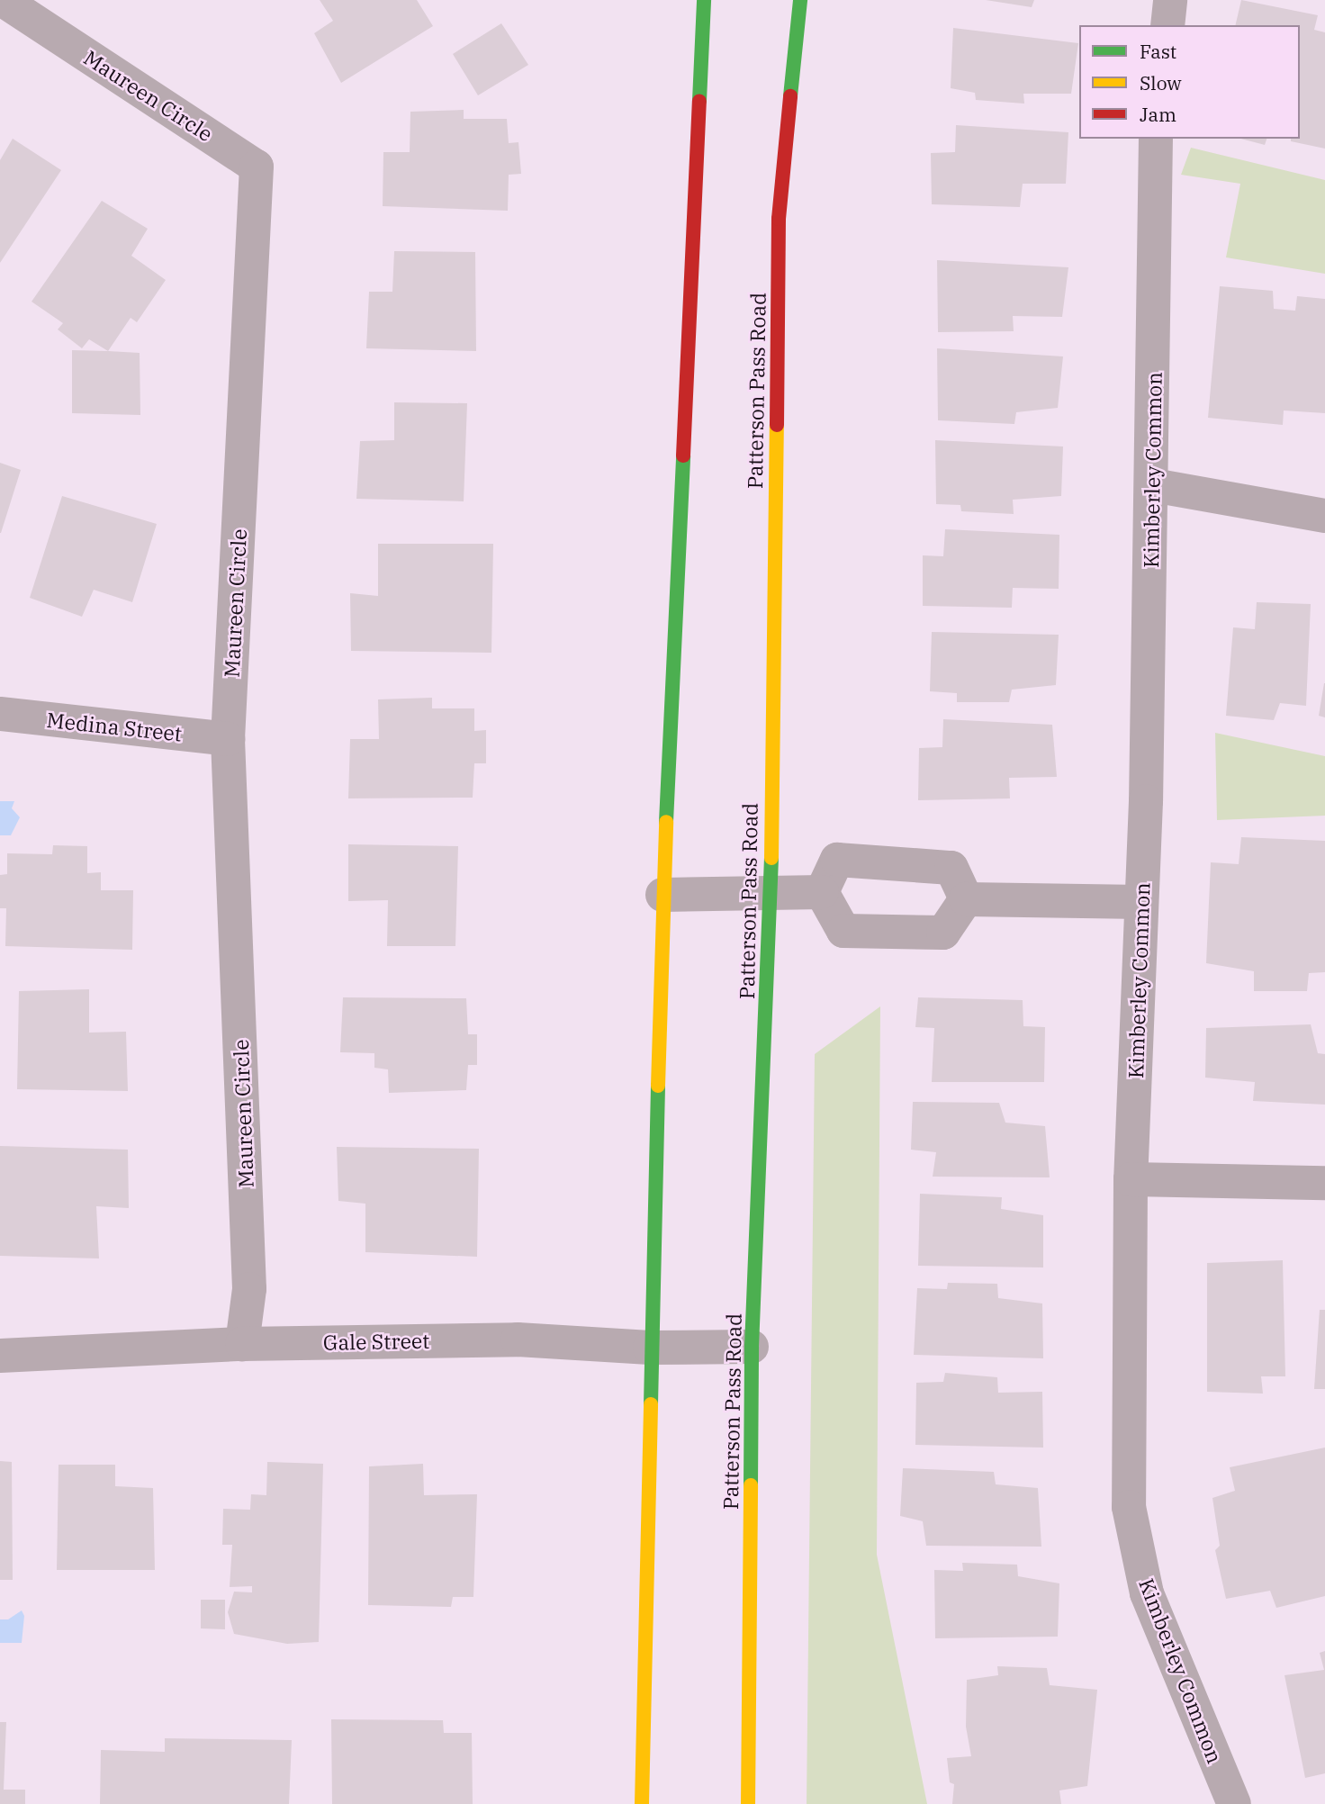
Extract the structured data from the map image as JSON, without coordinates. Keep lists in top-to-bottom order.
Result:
{
  "streets": {
    "main road": ["Patterson Pass Road"],
    "street": [
      "Maureen Circle",
      "Kimberley Common",
      "Medina Street",
      "Gale Street"
    ]
  },
  "crossings": [
    ["Maureen Circle", "Medina Street"],
    ["Maureen Circle", "Gale Street"],
    ["Patterson Pass Road", "Gale Street"]
  ],
  "legend": ["Fast", "Slow", "Jam"]
}
